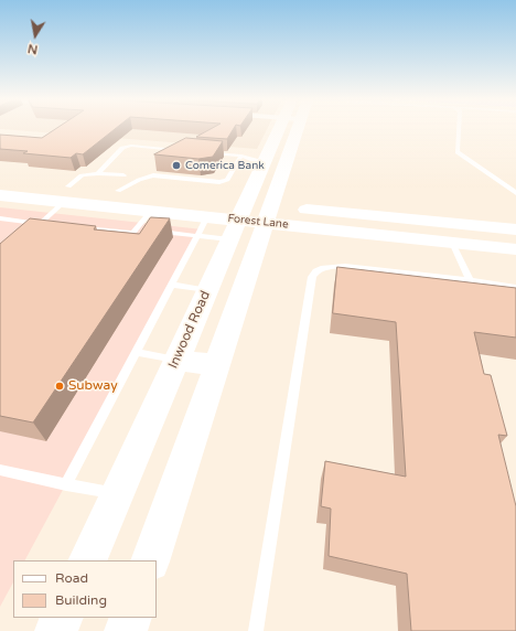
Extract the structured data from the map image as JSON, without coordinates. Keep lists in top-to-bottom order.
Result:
{
  "streets": {
    "main road": ["Forest Lane", "Inwood Road"]
  },
  "crossings": [
    ["Forest Lane", "Inwood Road"]
  ],
  "places": ["Comerica Bank", "Subway"],
  "legend": ["Road", "Building"],
  "north": "bottom"
}
